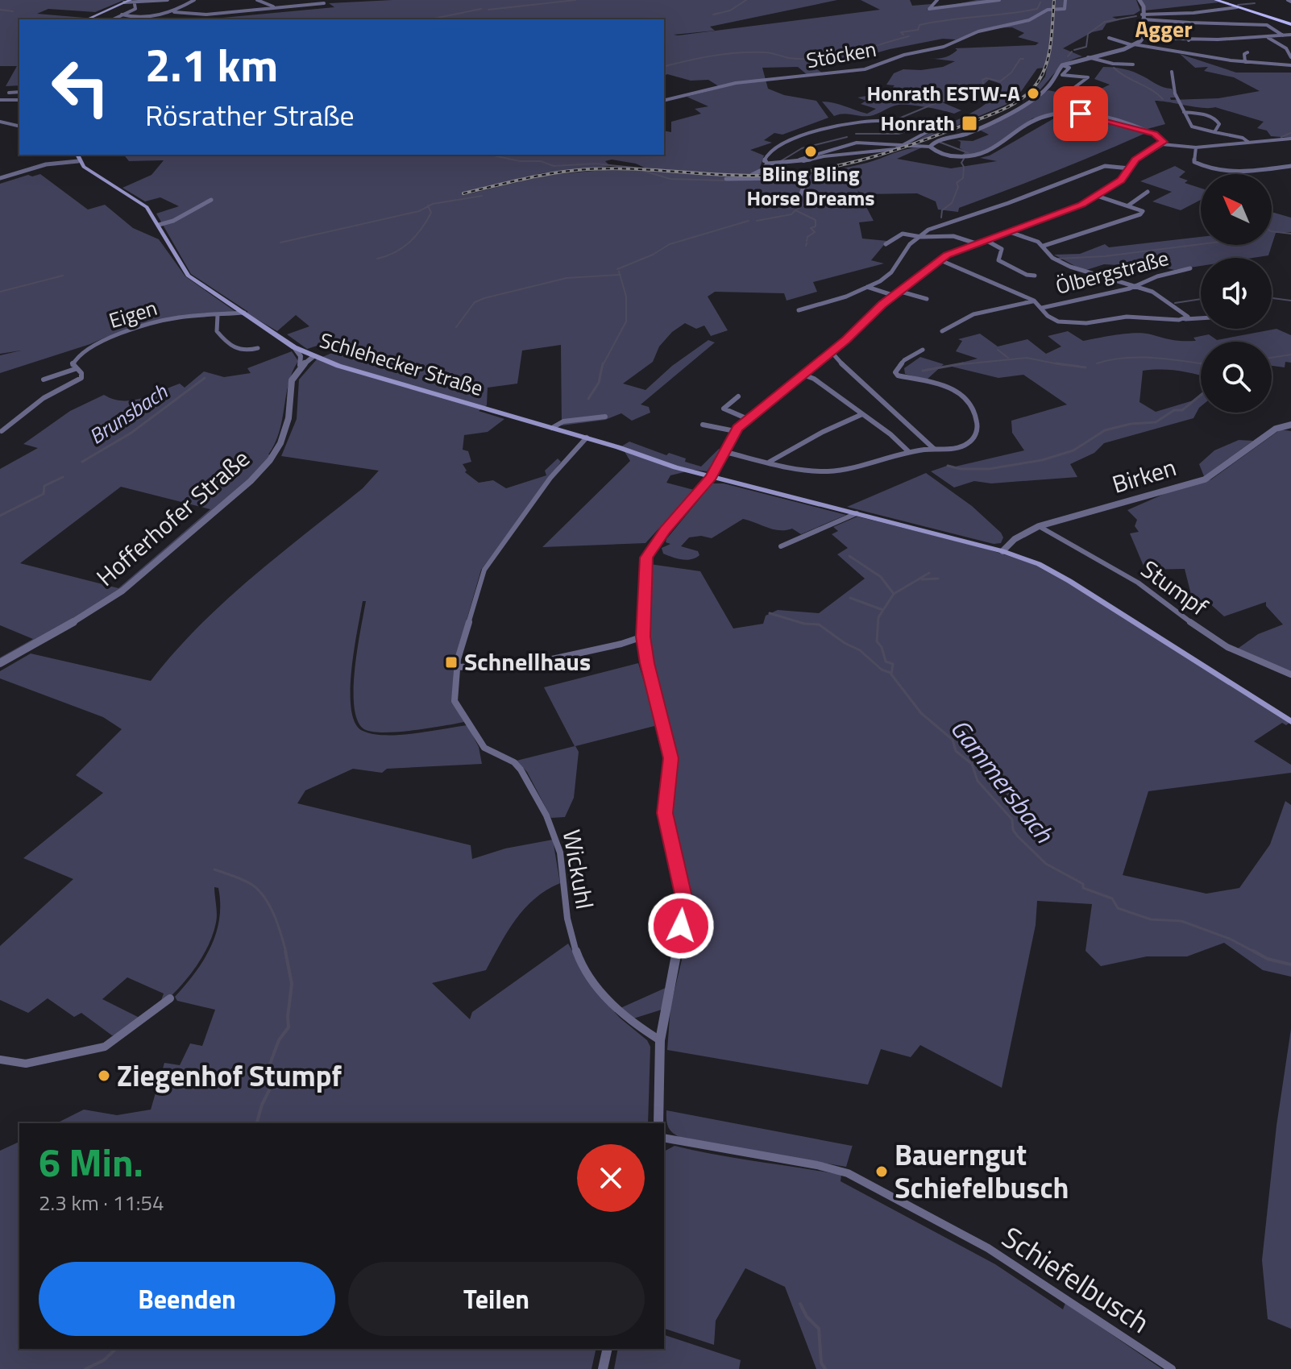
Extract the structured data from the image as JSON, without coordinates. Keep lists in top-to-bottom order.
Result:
{
  "streets": {
    "main road": ["Schlehecker Straße"],
    "street": [
      "Stöcken",
      "Ölbergstraße",
      "Eigen",
      "Birken",
      "Hofferhofer Straße",
      "Stumpf",
      "Wickuhl",
      "Schiefelbusch"
    ]
  },
  "crossings": [
    ["Eigen", "Schlehecker Straße"],
    ["Schlehecker Straße", "Birken"],
    ["Schlehecker Straße", "Wickuhl"],
    ["Birken", "Stumpf"]
  ],
  "districts": ["Agger"],
  "water": ["Brunsbach", "Gammersbach"],
  "places": {
    "other": [
      "Honrath ESTW-A",
      "Bling Bling Horse Dreams",
      "Ziegenhof Stumpf",
      "Bauerngut Schiefelbusch"
    ],
    "transit": ["Honrath", "Schnellhaus"]
  },
  "north": "top left",
  "page": {
    "turn": ["2.1 km", "Rösrather Straße"],
    "heading": ["6 Min.", "2.3 km · 11:54"],
    "buttons": ["Beenden", "Teilen"]
  }
}
